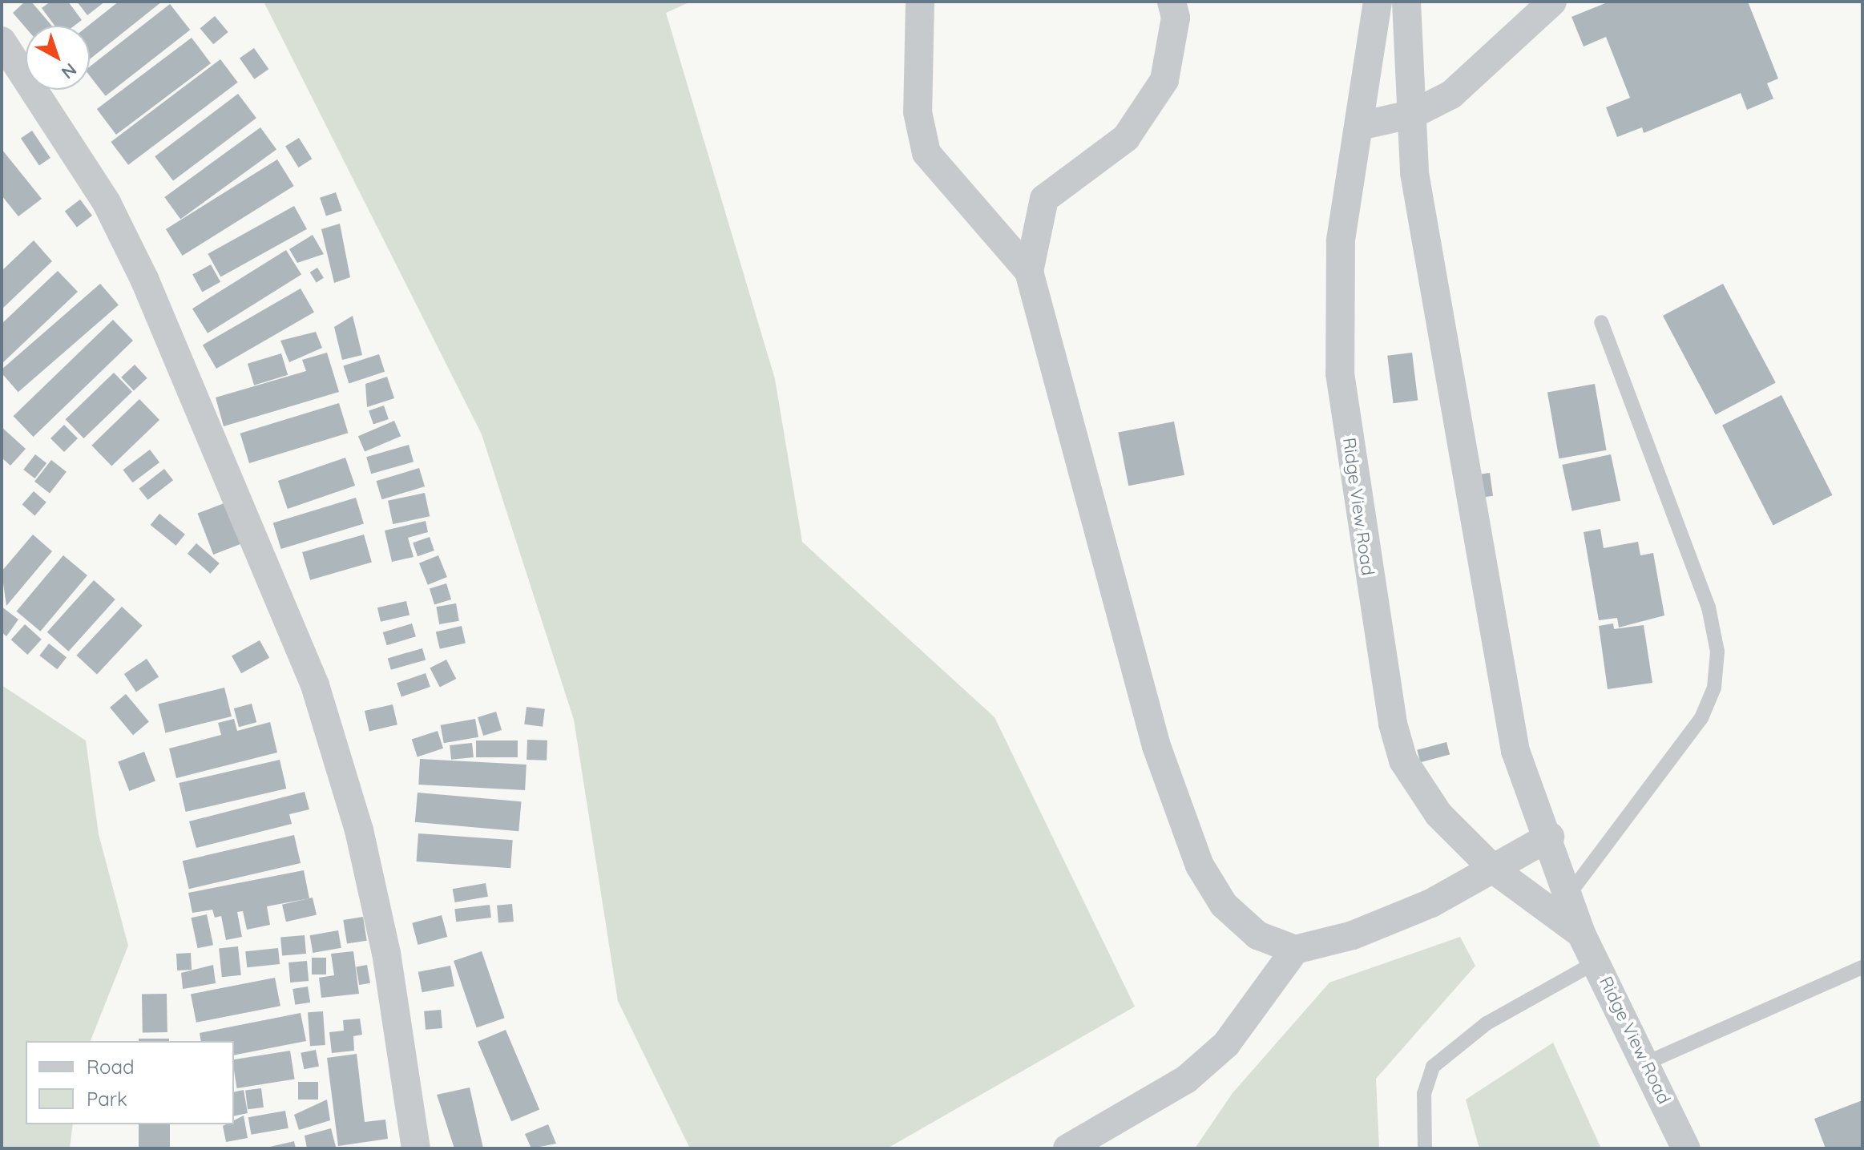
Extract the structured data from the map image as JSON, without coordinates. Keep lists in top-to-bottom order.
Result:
{
  "streets": {
    "street": ["Ridge View Road"]
  },
  "legend": ["Road", "Park"],
  "north": "bottom right"
}
